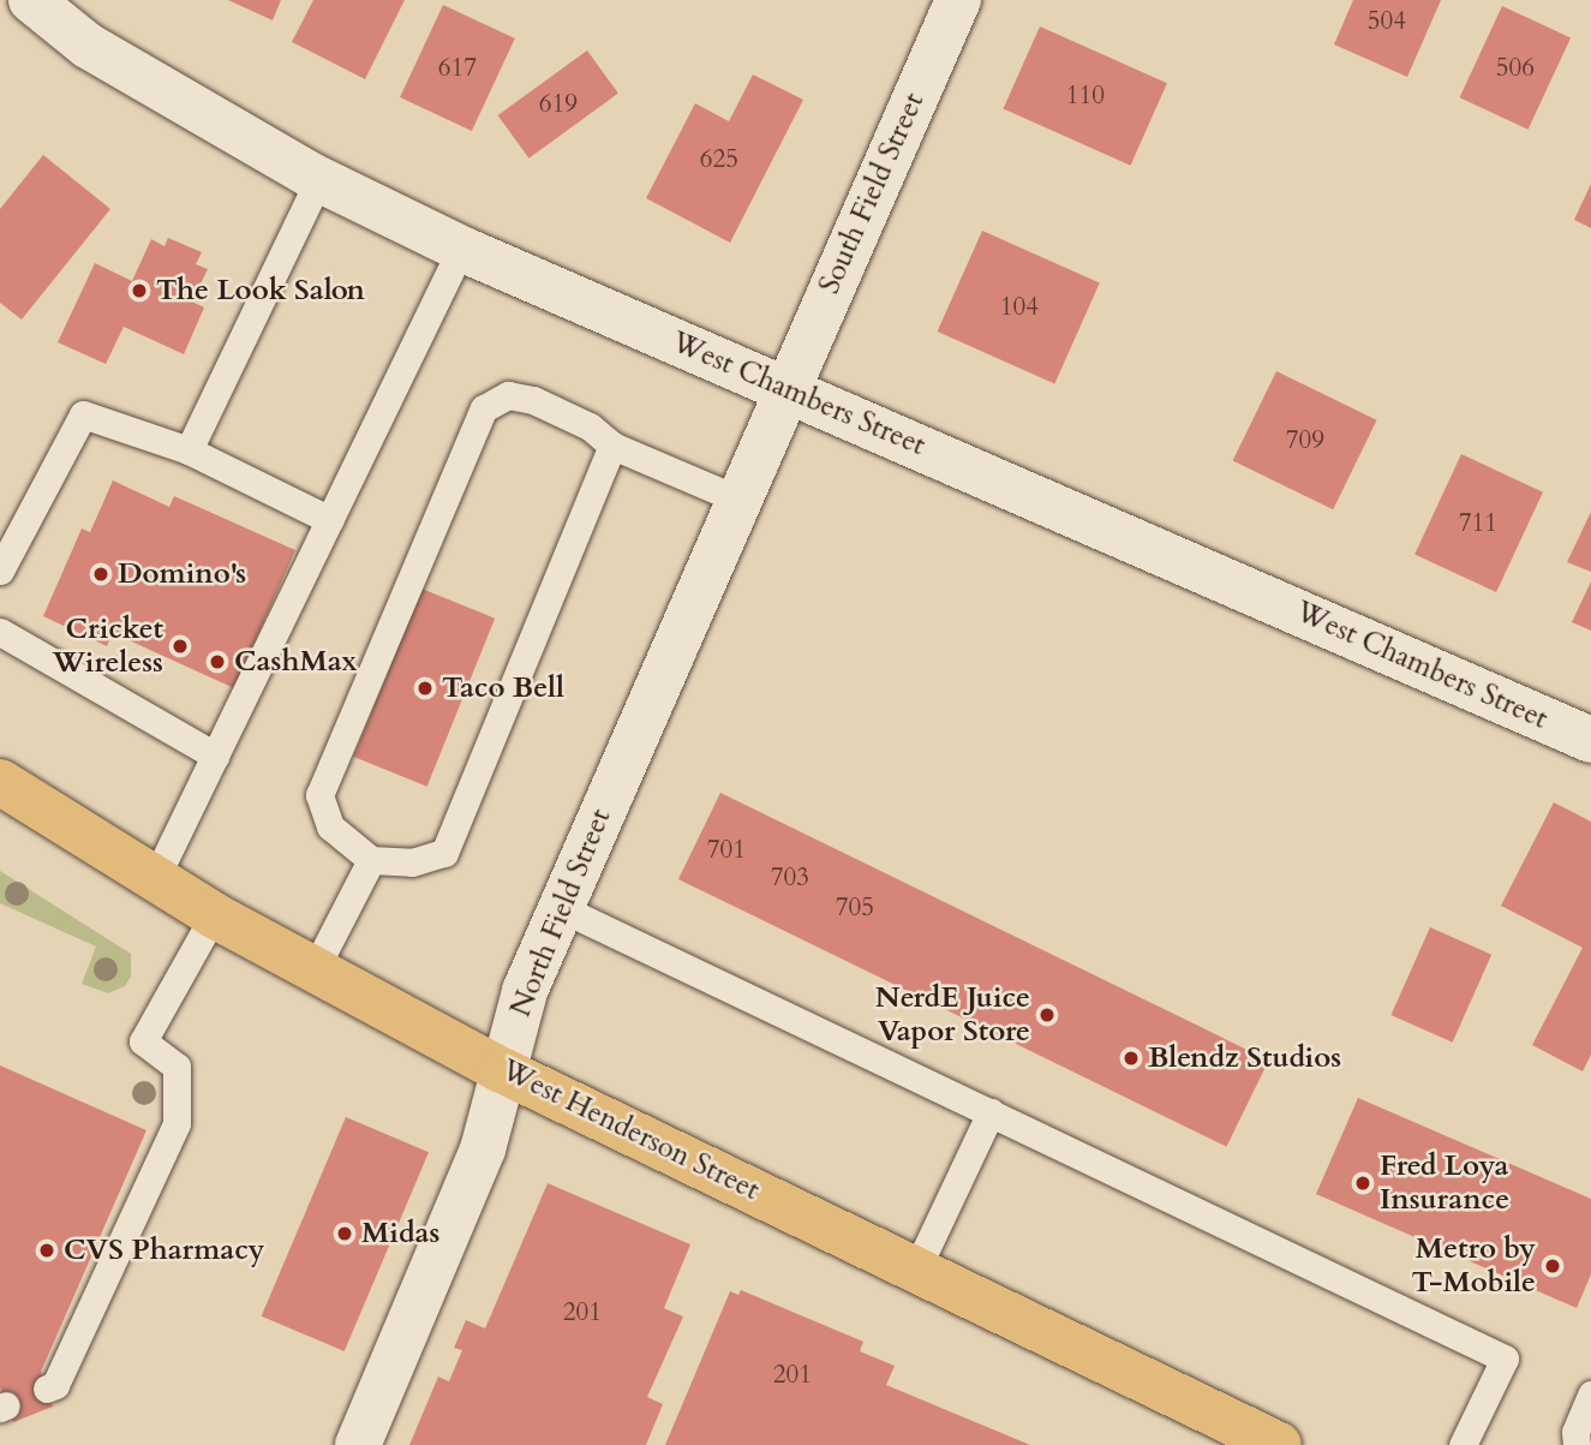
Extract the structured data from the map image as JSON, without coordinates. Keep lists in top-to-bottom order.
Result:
{
  "streets": {
    "main road": ["West Henderson Street"],
    "street": ["South Field Street", "West Chambers Street", "North Field Street"]
  },
  "crossings": [
    ["South Field Street", "West Chambers Street"],
    ["South Field Street", "North Field Street"],
    ["West Chambers Street", "North Field Street"],
    ["North Field Street", "West Henderson Street"]
  ],
  "places": [
    "The Look Salon",
    "Domino's",
    "Cricket Wireless",
    "CashMax",
    "Taco Bell",
    "NerdE Juice Vapor Store",
    "Blendz Studios",
    "Fred Loya Insurance",
    "Midas",
    "CVS Pharmacy",
    "Metro by T-Mobile"
  ],
  "house_numbers": [
    "504",
    "617",
    "506",
    "110",
    "619",
    "625",
    "104",
    "709",
    "711",
    "701",
    "703",
    "705",
    "201",
    "201"
  ]
}
